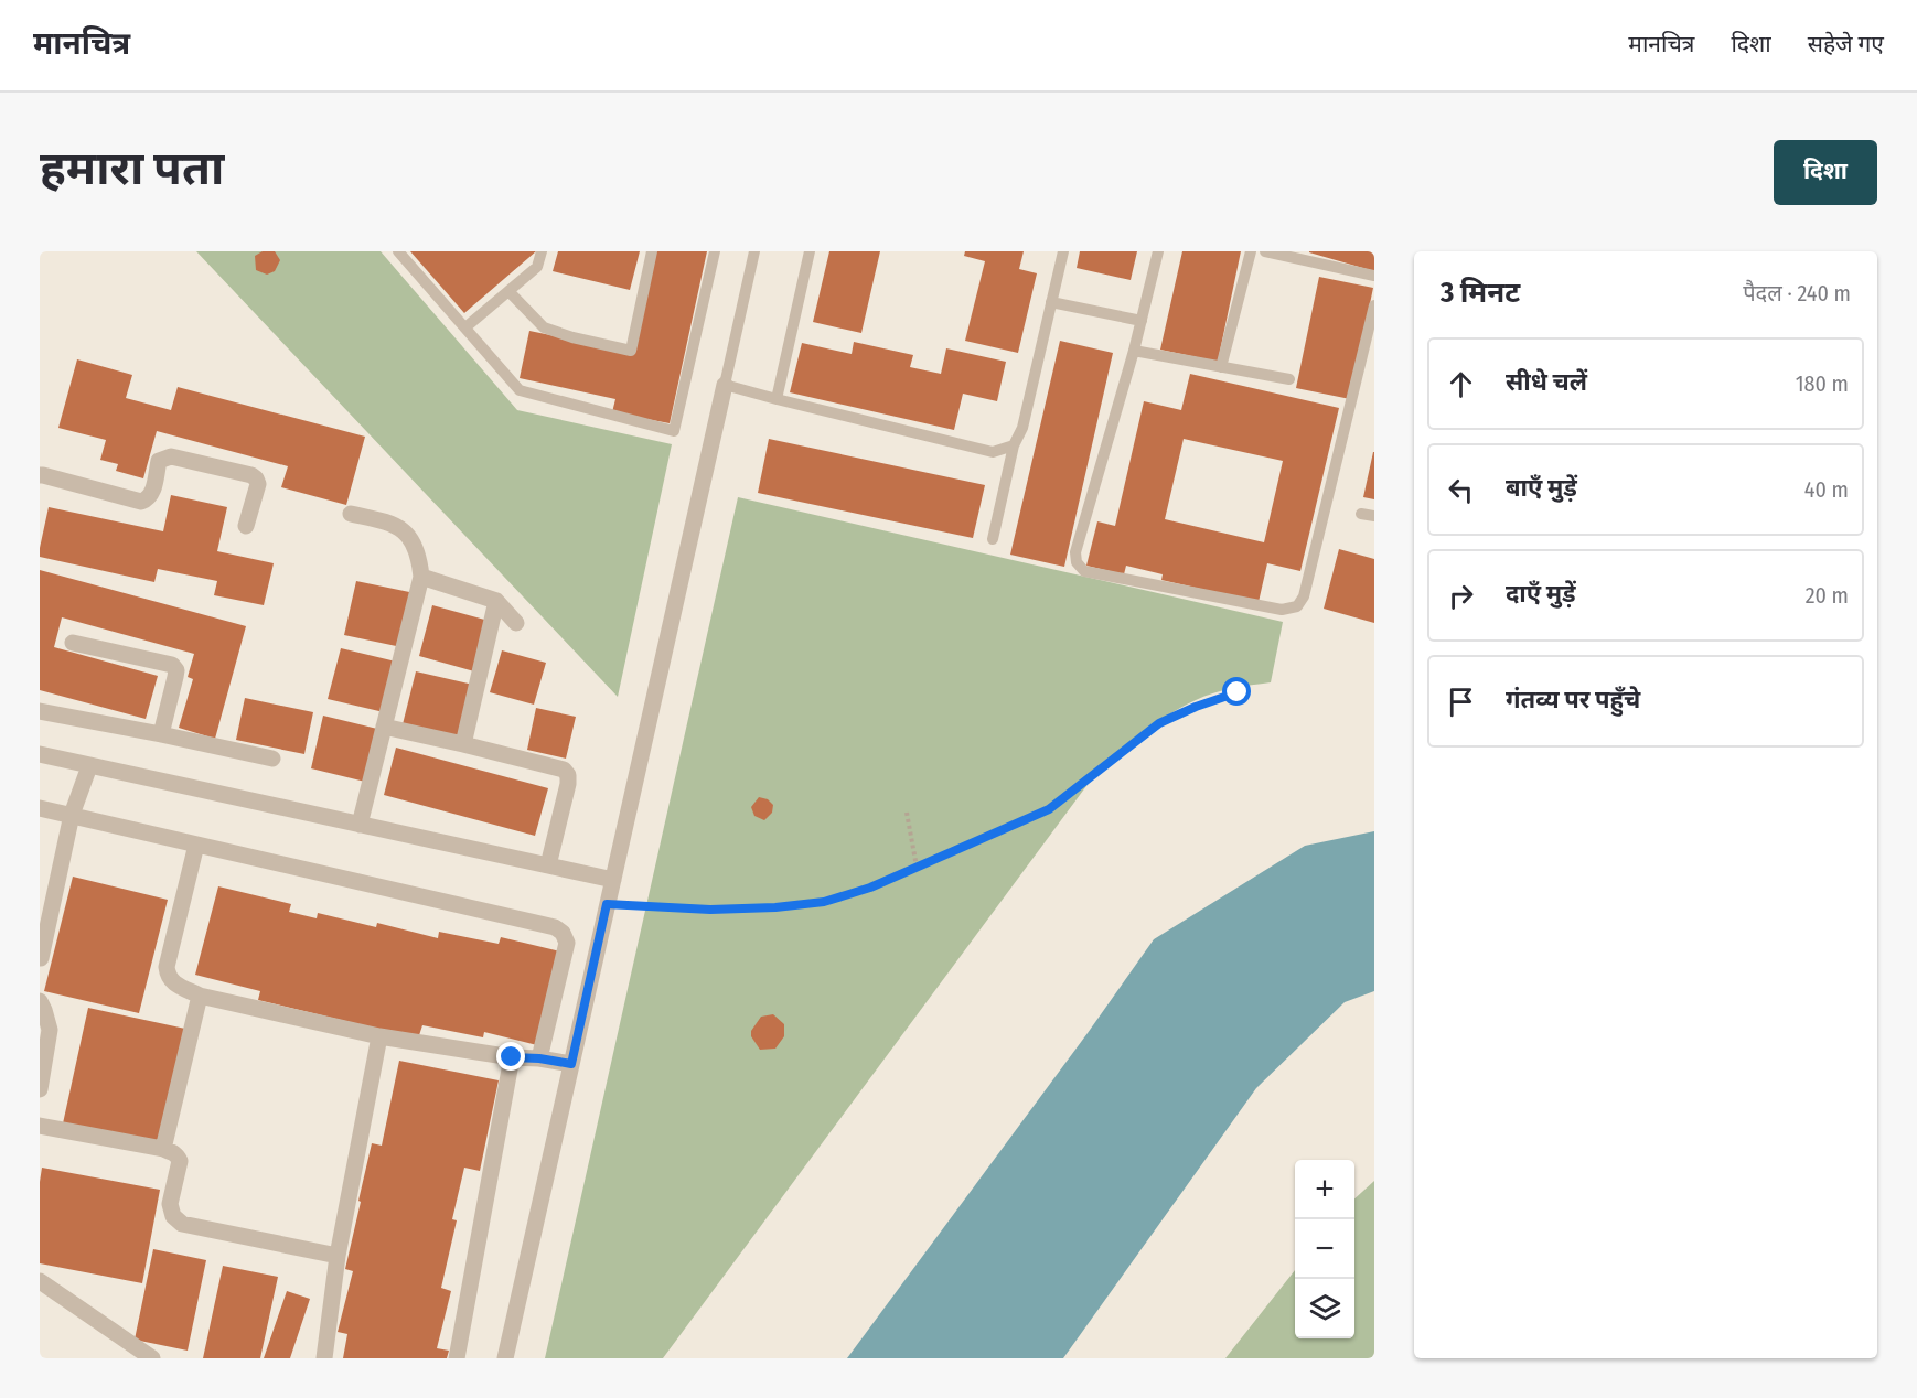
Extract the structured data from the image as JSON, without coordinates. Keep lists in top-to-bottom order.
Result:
{
  "page": {
    "header": "मानचित्र",
    "nav": ["मानचित्र", "दिशा", "सहेजे गए"],
    "buttons": "दिशा",
    "title": "हमारा पता",
    "heading": ["3 मिनट", "पैदल · 240 m"],
    "list": [
      ["सीधे चलें", "180 m"],
      ["बाएँ मुड़ें", "40 m"],
      ["दाएँ मुड़ें", "20 m"],
      "गंतव्य पर पहुँचे"
    ],
    "map_buttons": ["+", "−"]
  }
}
